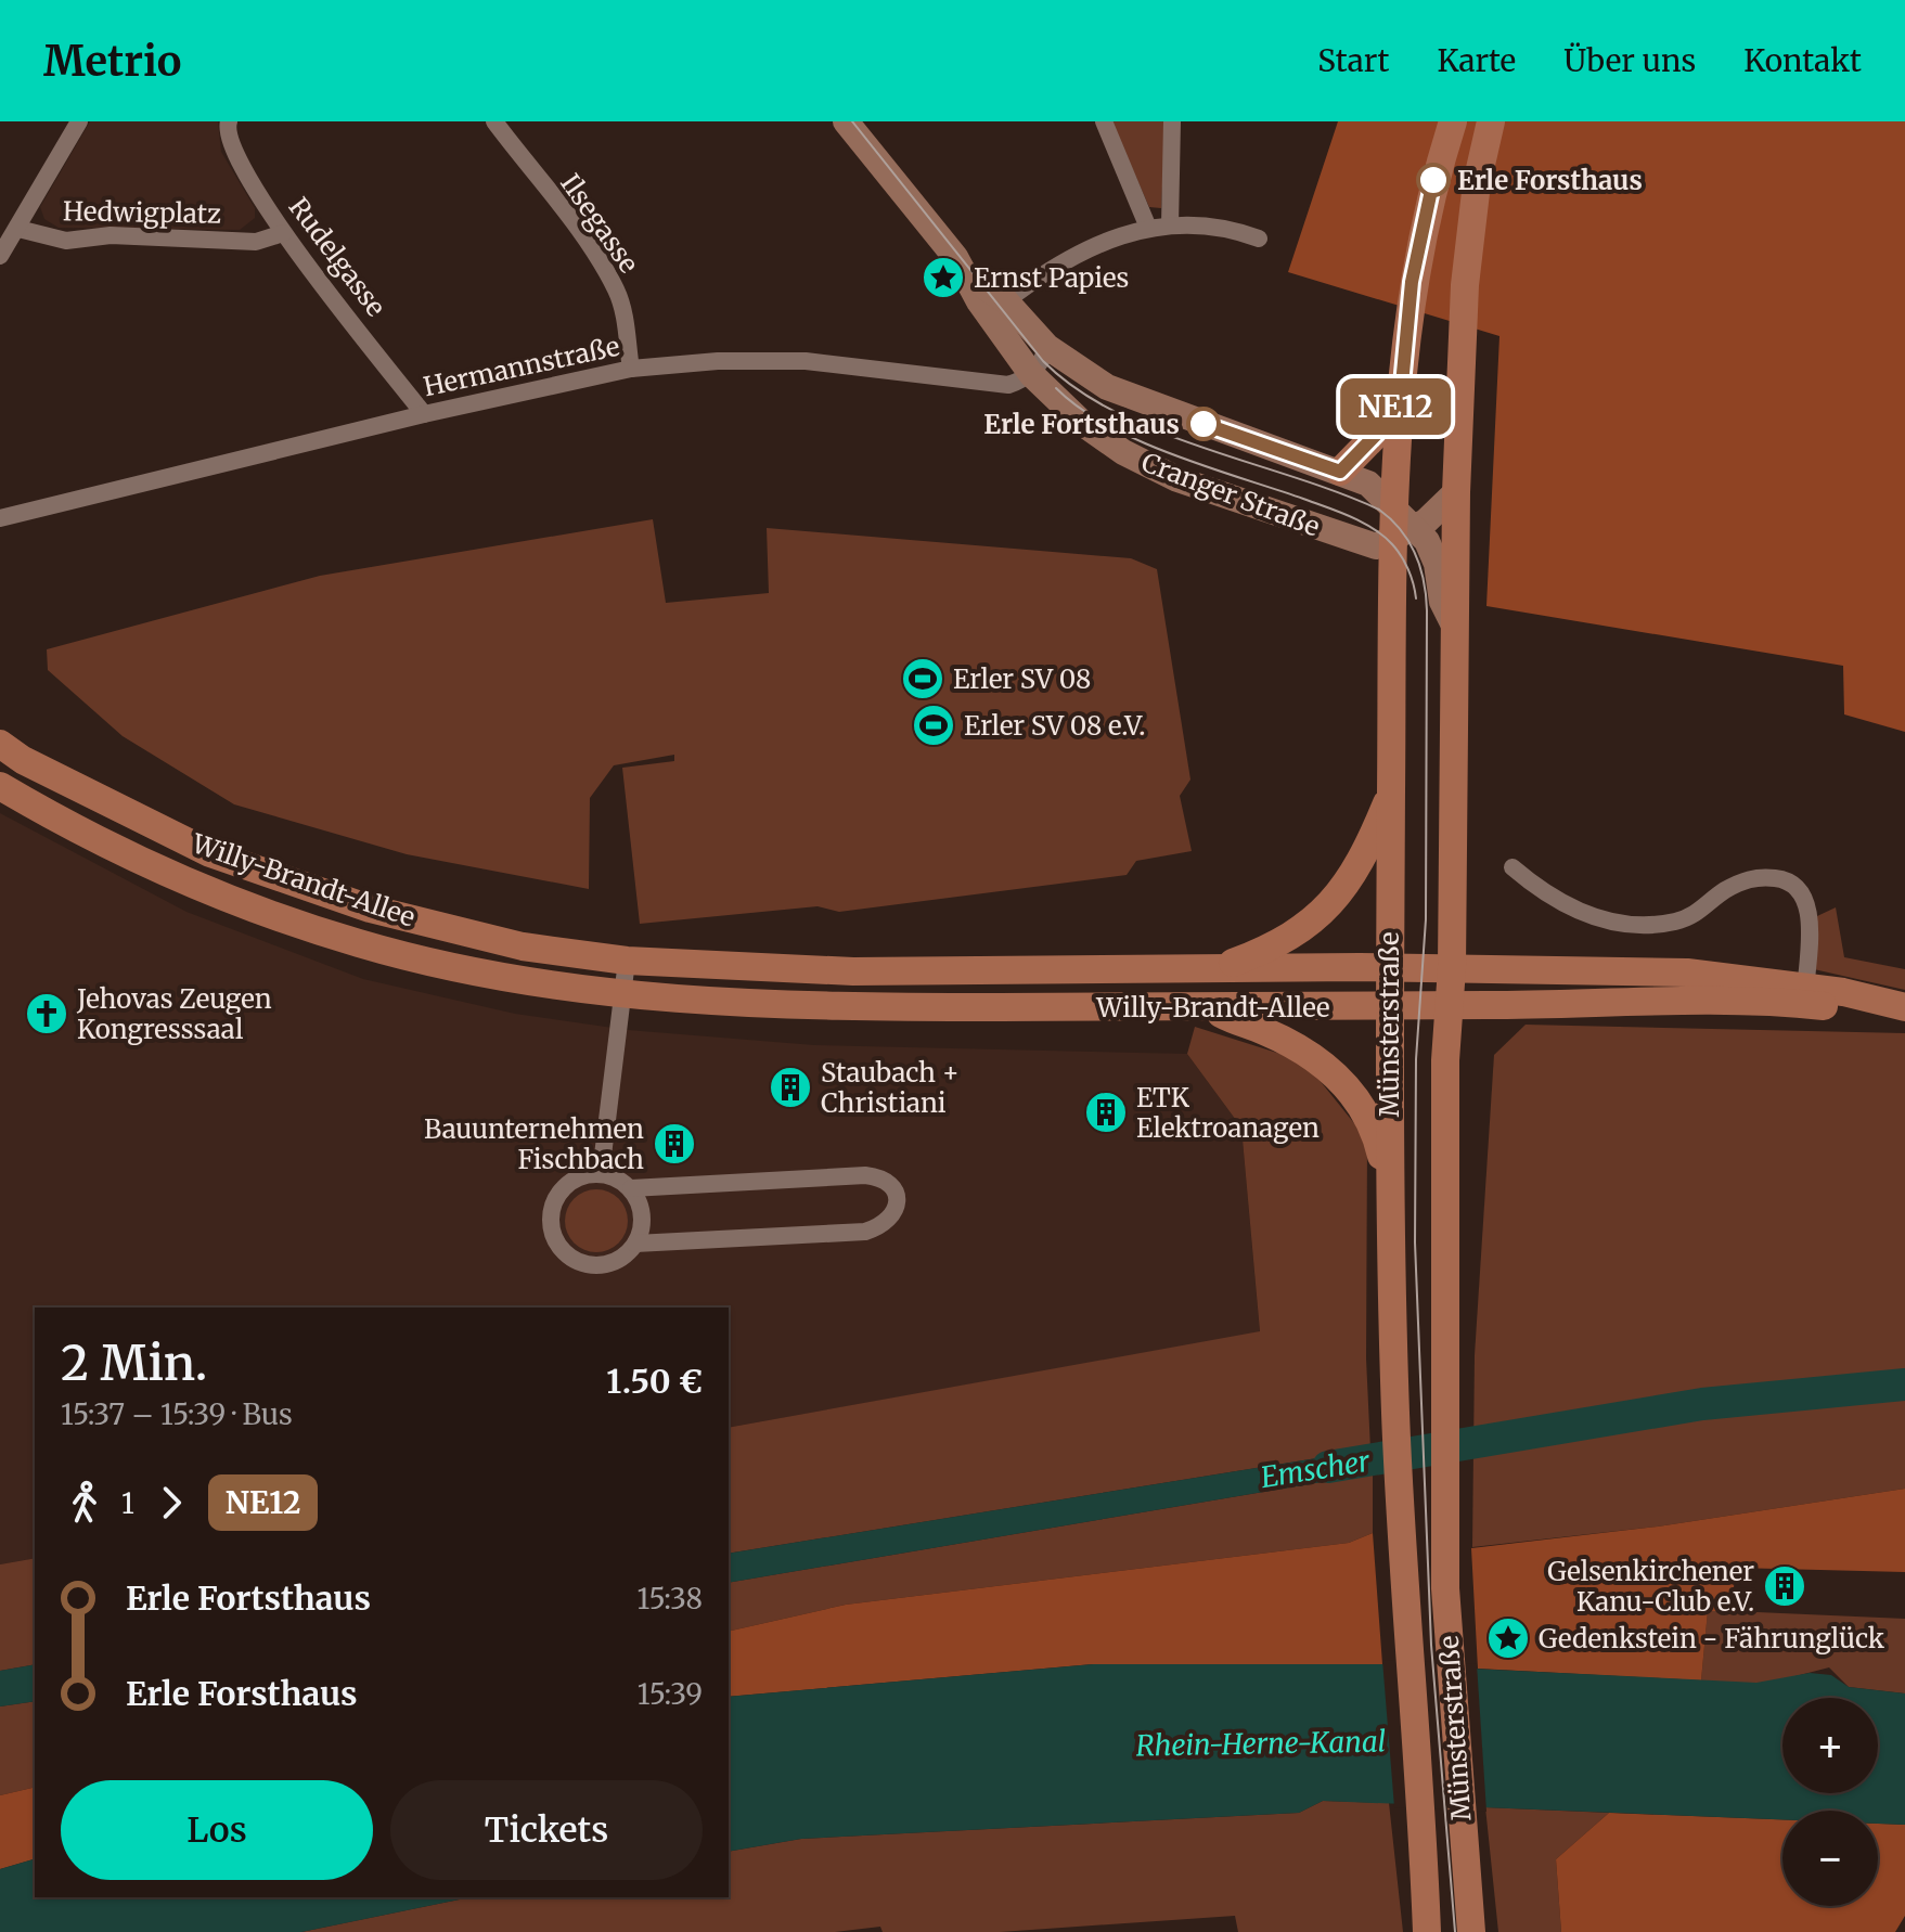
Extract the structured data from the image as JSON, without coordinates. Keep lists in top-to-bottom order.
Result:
{
  "streets": {
    "main road": ["Cranger Straße", "Willy-Brandt-Allee", "Münsterstraße"],
    "street": [
      "Hedwigplatz",
      "Ilsegasse",
      "Rudelgasse",
      "Hermannstraße"
    ]
  },
  "crossings": [
    ["Hedwigplatz", "Rudelgasse"],
    ["Ilsegasse", "Hermannstraße"],
    ["Rudelgasse", "Hermannstraße"],
    ["Hermannstraße", "Cranger Straße"],
    ["Cranger Straße", "Münsterstraße"],
    ["Willy-Brandt-Allee", "Münsterstraße"]
  ],
  "water": ["Emscher", "Rhein-Herne-Kanal"],
  "places": {
    "other": ["Erle Forsthaus", "Erle Fortsthaus"],
    "place": ["Ernst Papies", "Gedenkstein - Fährunglück"],
    "sports": ["Erler SV 08", "Erler SV 08 e.V."],
    "church": ["Jehovas Zeugen Kongresssaal"],
    "building": [
      "Staubach + Christiani",
      "ETK Elektroanagen",
      "Bauunternehmen Fischbach",
      "Gelsenkirchener Kanu-Club e.V."
    ]
  },
  "lines": ["bus line NE12"],
  "page": {
    "header": "Metrio",
    "nav": [
      "Start",
      "Karte",
      "Über uns",
      "Kontakt"
    ],
    "on_map": "NE12",
    "heading": ["2 Min.", "15:37 – 15:39 · Bus", "1.50 €"],
    "legs": ["1", "NE12"],
    "list": [
      {
        "name": "Erle Fortsthaus",
        "value": "15:38"
      },
      {
        "name": "Erle Forsthaus",
        "value": "15:39"
      }
    ],
    "map_buttons": ["+", "−"],
    "buttons": ["Los", "Tickets"]
  }
}
